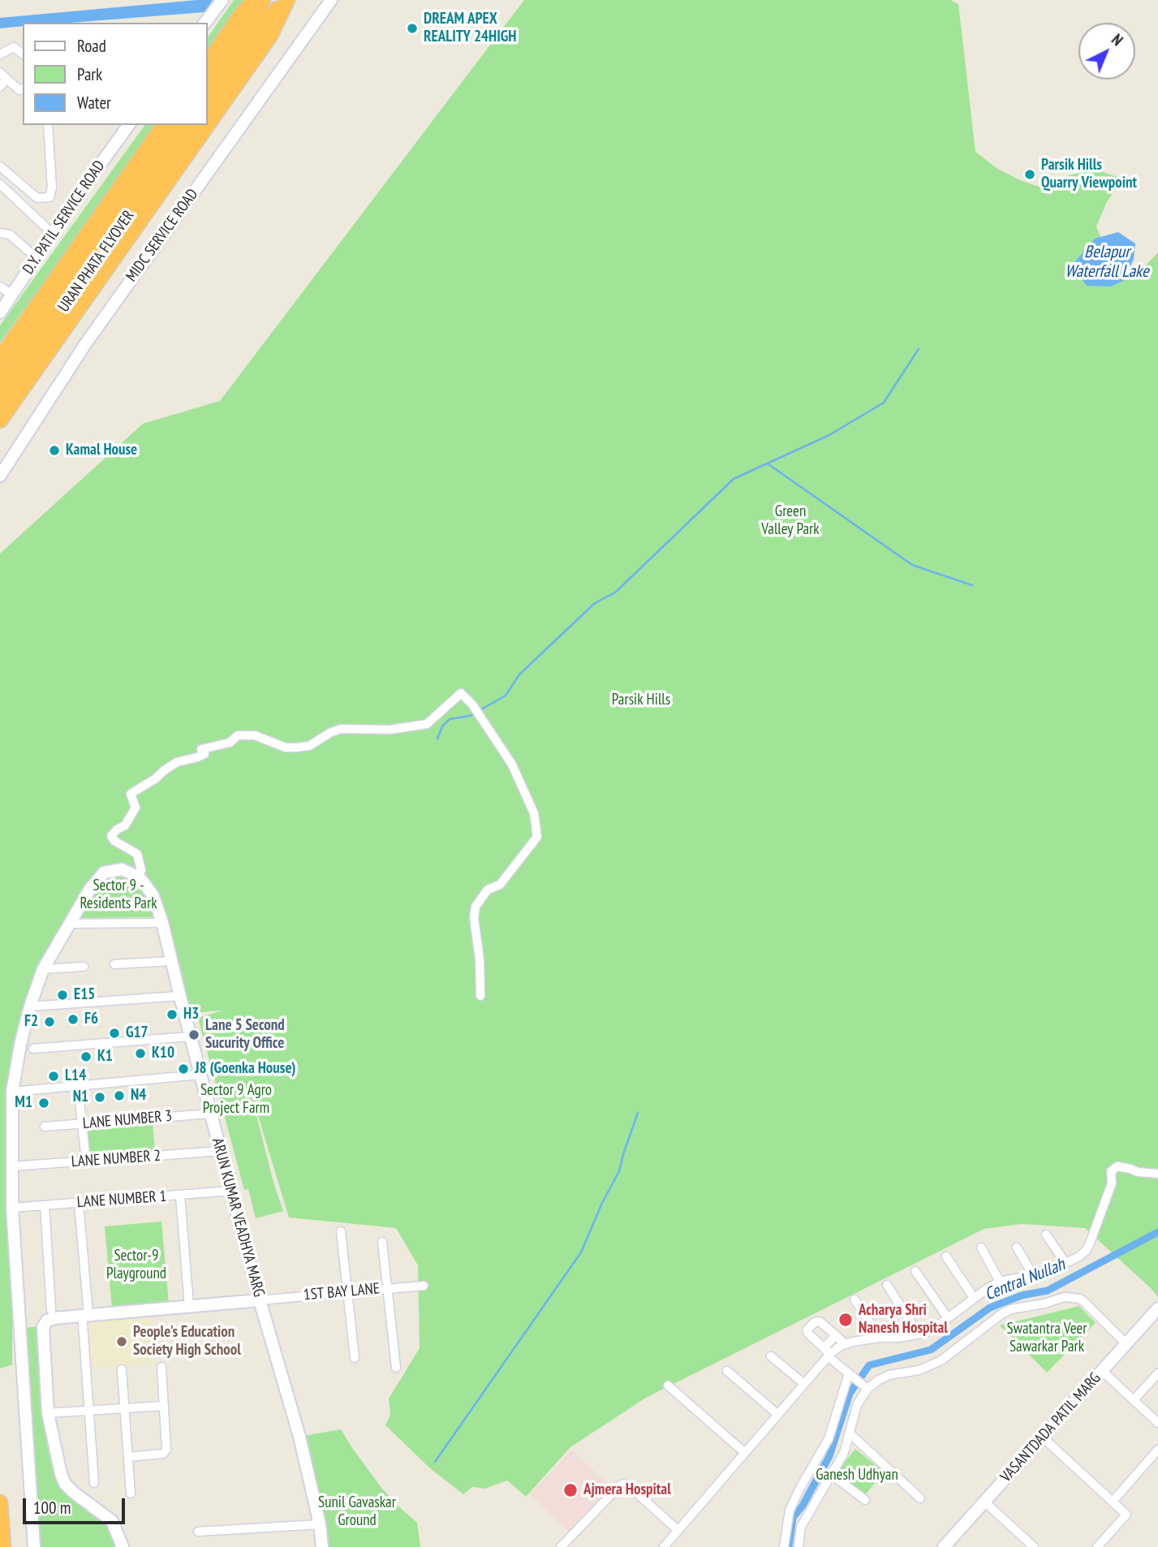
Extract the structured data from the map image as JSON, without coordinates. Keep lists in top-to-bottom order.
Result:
{
  "streets": {
    "highway": ["URAN PHATA FLYOVER"],
    "street": [
      "D.Y. PATIL SERVICE ROAD",
      "MIDC SERVICE ROAD",
      "LANE NUMBER 3",
      "LANE NUMBER 2",
      "LANE NUMBER 1",
      "ARUN KUMAR VEADHYA MARG",
      "1ST BAY LANE",
      "VASANTDADA PATIL MARG"
    ]
  },
  "crossings": [
    ["LANE NUMBER 3", "ARUN KUMAR VEADHYA MARG"],
    ["LANE NUMBER 2", "ARUN KUMAR VEADHYA MARG"],
    ["LANE NUMBER 1", "ARUN KUMAR VEADHYA MARG"],
    ["ARUN KUMAR VEADHYA MARG", "1ST BAY LANE"]
  ],
  "water": ["Belapur Waterfall Lake", "Central Nullah"],
  "parks": [
    "Green Valley Park",
    "Parsik Hills",
    "Sector 9 - Residents Park",
    "Sector 9 Agro Project Farm",
    "Sector-9 Playground",
    "Swatantra Veer Sawarkar Park",
    "Ganesh Udhyan",
    "Sunil Gavaskar Ground"
  ],
  "places": [
    "DREAM APEX REALITY 24HIGH",
    "Parsik Hills Quarry Viewpoint",
    "Kamal House",
    "E15",
    "H3",
    "F6",
    "F2",
    "G17",
    "Lane 5 Second Sucurity Office",
    "K10",
    "K1",
    "J8 (Goenka House)",
    "L14",
    "N4",
    "N1",
    "M1",
    "Acharya Shri Nanesh Hospital",
    "People's Education Society High School",
    "Ajmera Hospital"
  ],
  "legend": ["Road", "Park", "Water"],
  "scale_bar": "100 m",
  "north": "top right"
}
